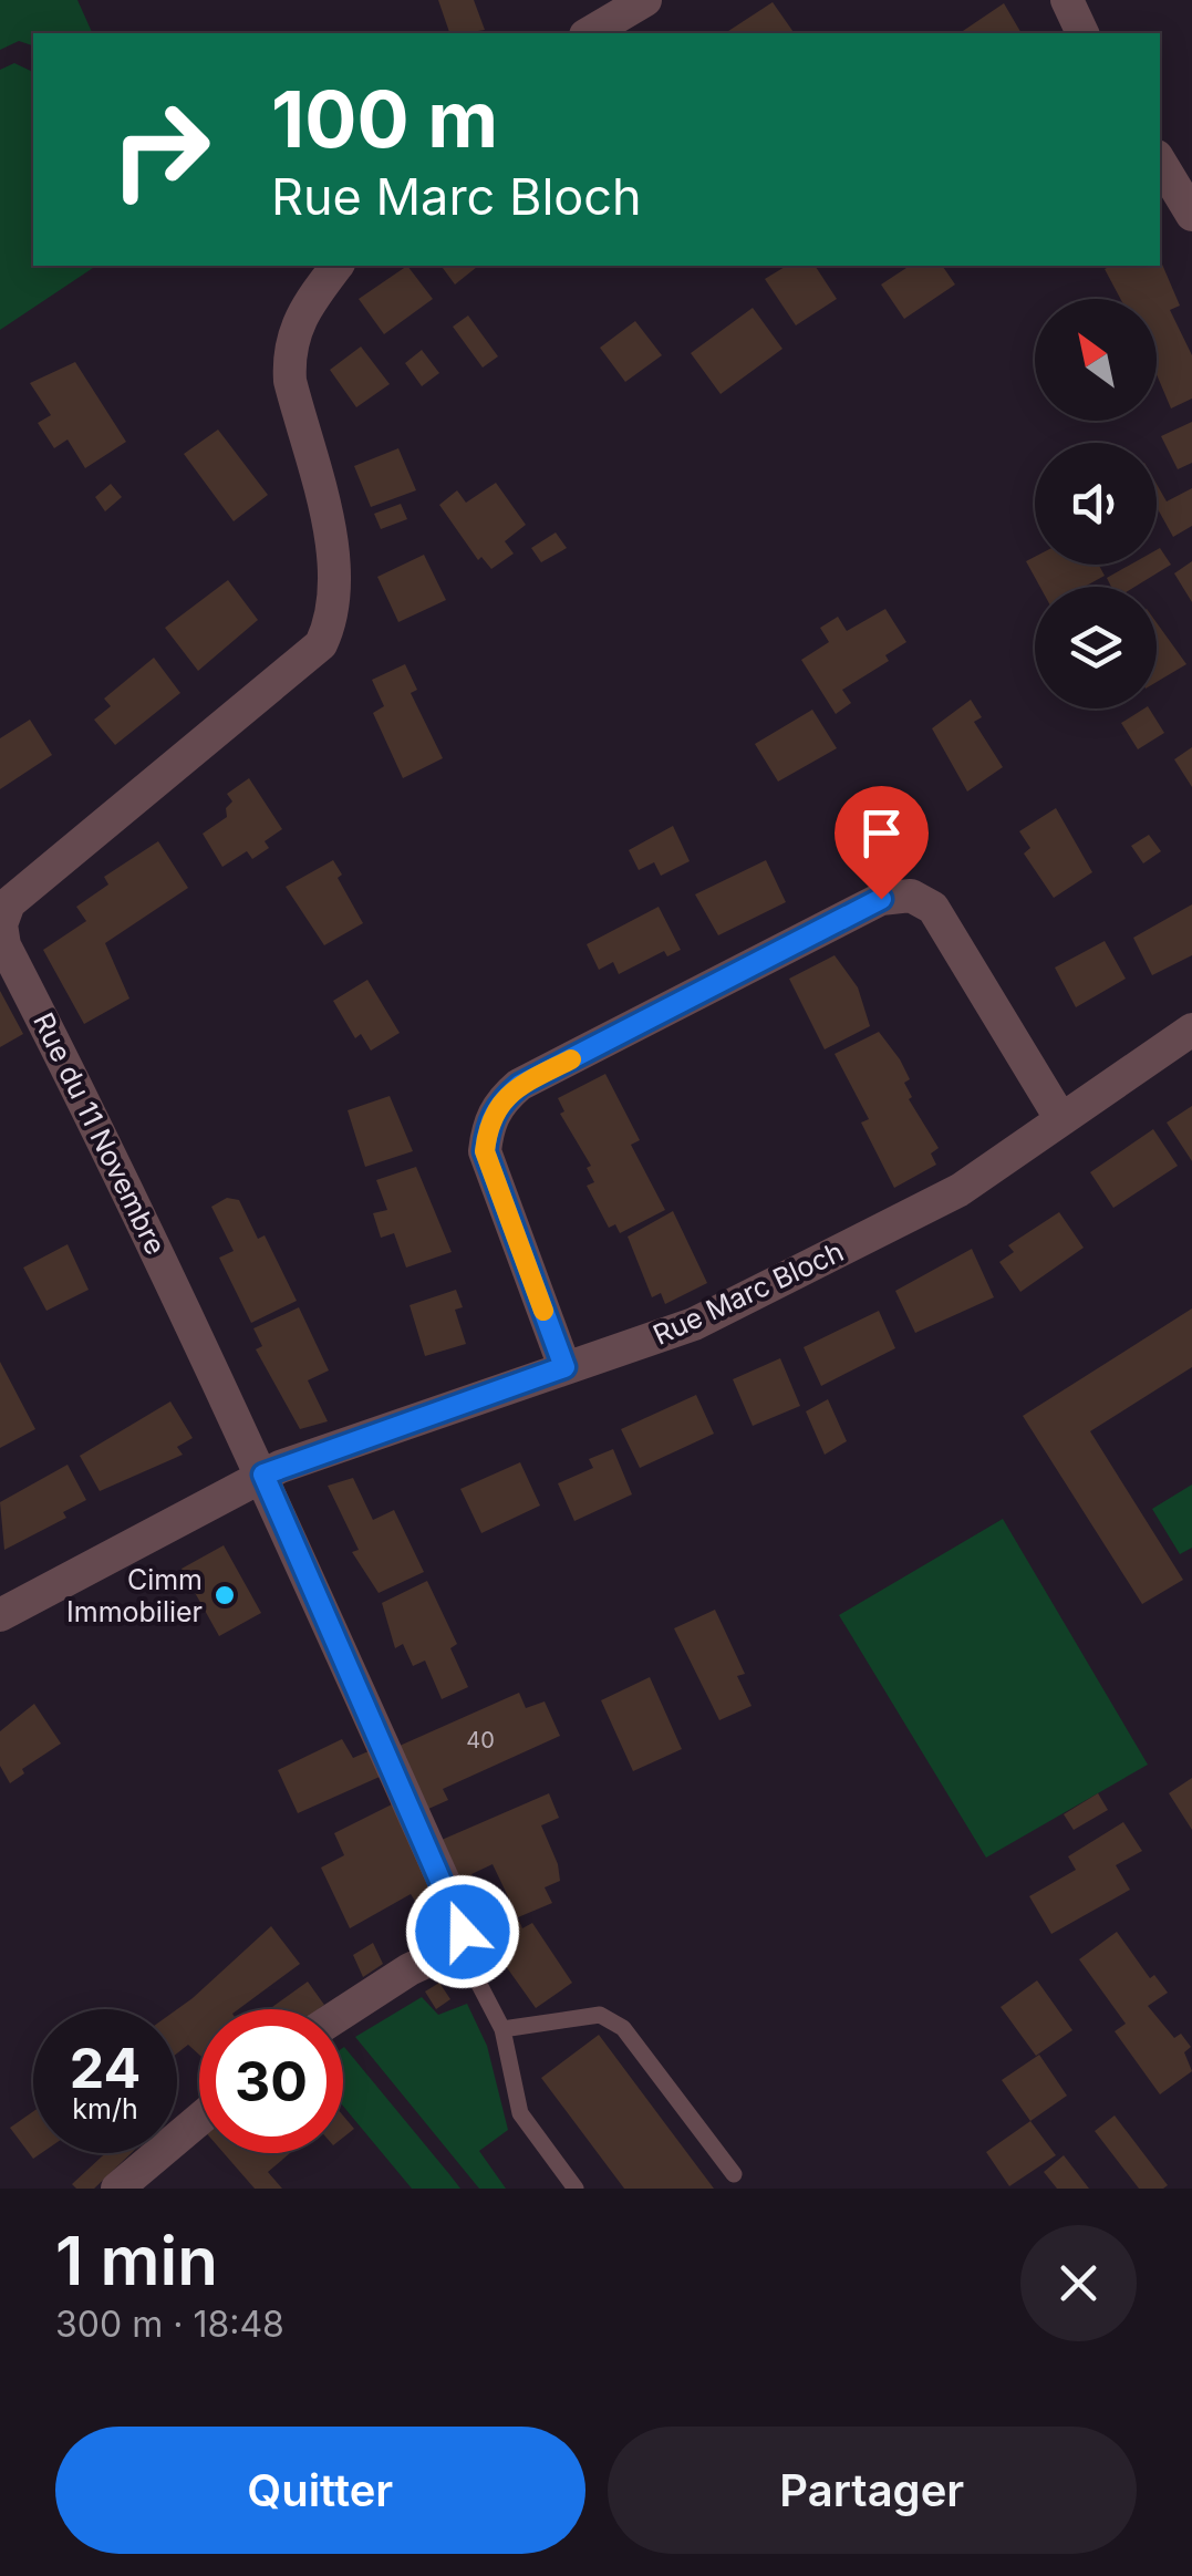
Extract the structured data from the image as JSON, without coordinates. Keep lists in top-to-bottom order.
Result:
{
  "streets": {
    "street": ["Rue du 11 Novembre", "Rue Marc Bloch"]
  },
  "crossings": [
    ["Rue du 11 Novembre", "Rue Marc Bloch"]
  ],
  "places": ["Cimm Immobilier"],
  "house_numbers": ["40"],
  "north": "top left",
  "page": {
    "turn": ["100 m", "Rue Marc Bloch"],
    "speed": "24 km/h",
    "limit": "30",
    "heading": ["1 min", "300 m · 18:48"],
    "buttons": ["Quitter", "Partager"]
  }
}
